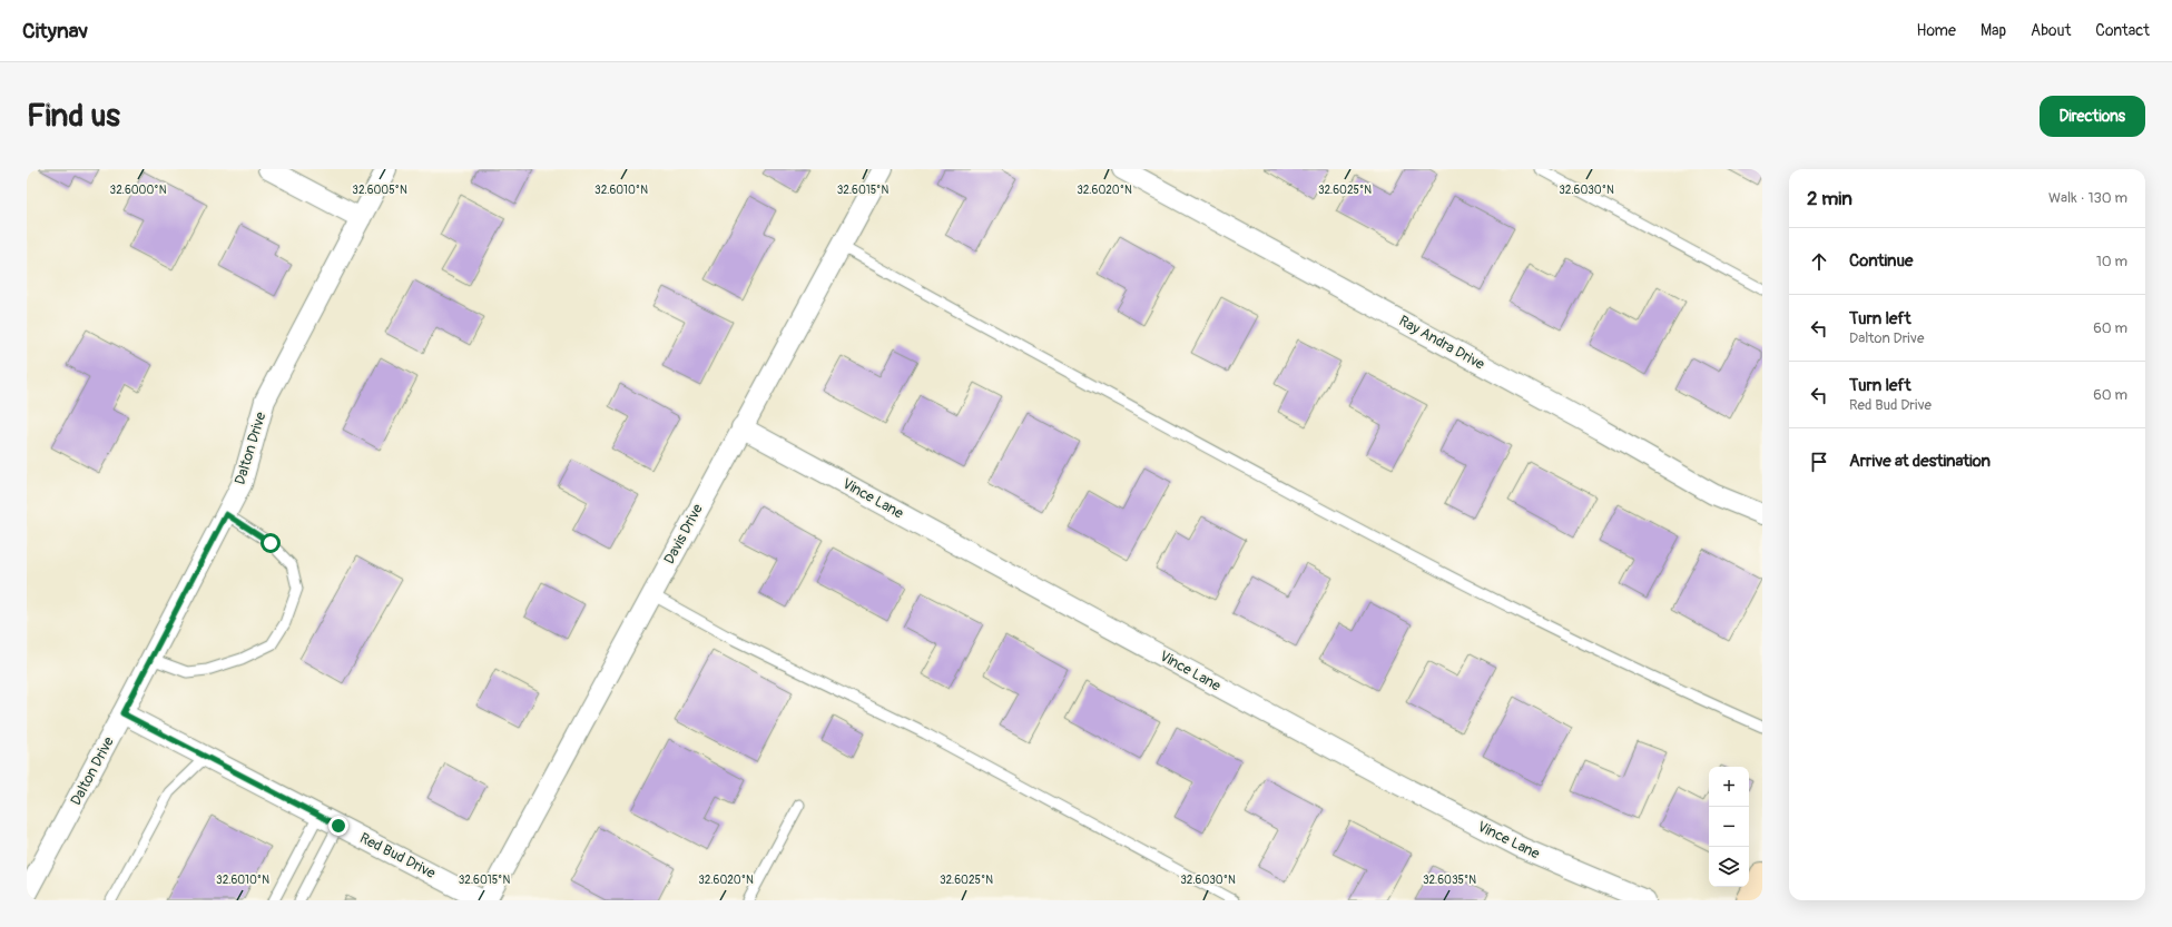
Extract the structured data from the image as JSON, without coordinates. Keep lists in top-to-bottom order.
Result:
{
  "streets": {
    "street": [
      "Ray Andra Drive",
      "Dalton Drive",
      "Vince Lane",
      "Davis Drive",
      "Red Bud Drive"
    ]
  },
  "crossings": [
    ["Dalton Drive", "Red Bud Drive"],
    ["Vince Lane", "Davis Drive"]
  ],
  "page": {
    "header": "Citynav",
    "nav": [
      "Home",
      "Map",
      "About",
      "Contact"
    ],
    "buttons": "Directions",
    "title": "Find us",
    "heading": ["2 min", "Walk · 130 m"],
    "list": [
      ["Continue", "10 m"],
      ["Turn left", "Dalton Drive", "60 m"],
      ["Turn left", "Red Bud Drive", "60 m"],
      "Arrive at destination"
    ],
    "map_buttons": ["+", "−"]
  },
  "coordinates": [
    "32.6000°N",
    "32.6005°N",
    "32.6010°N",
    "32.6015°N",
    "32.6020°N",
    "32.6025°N",
    "32.6030°N",
    "32.6035°N"
  ]
}
